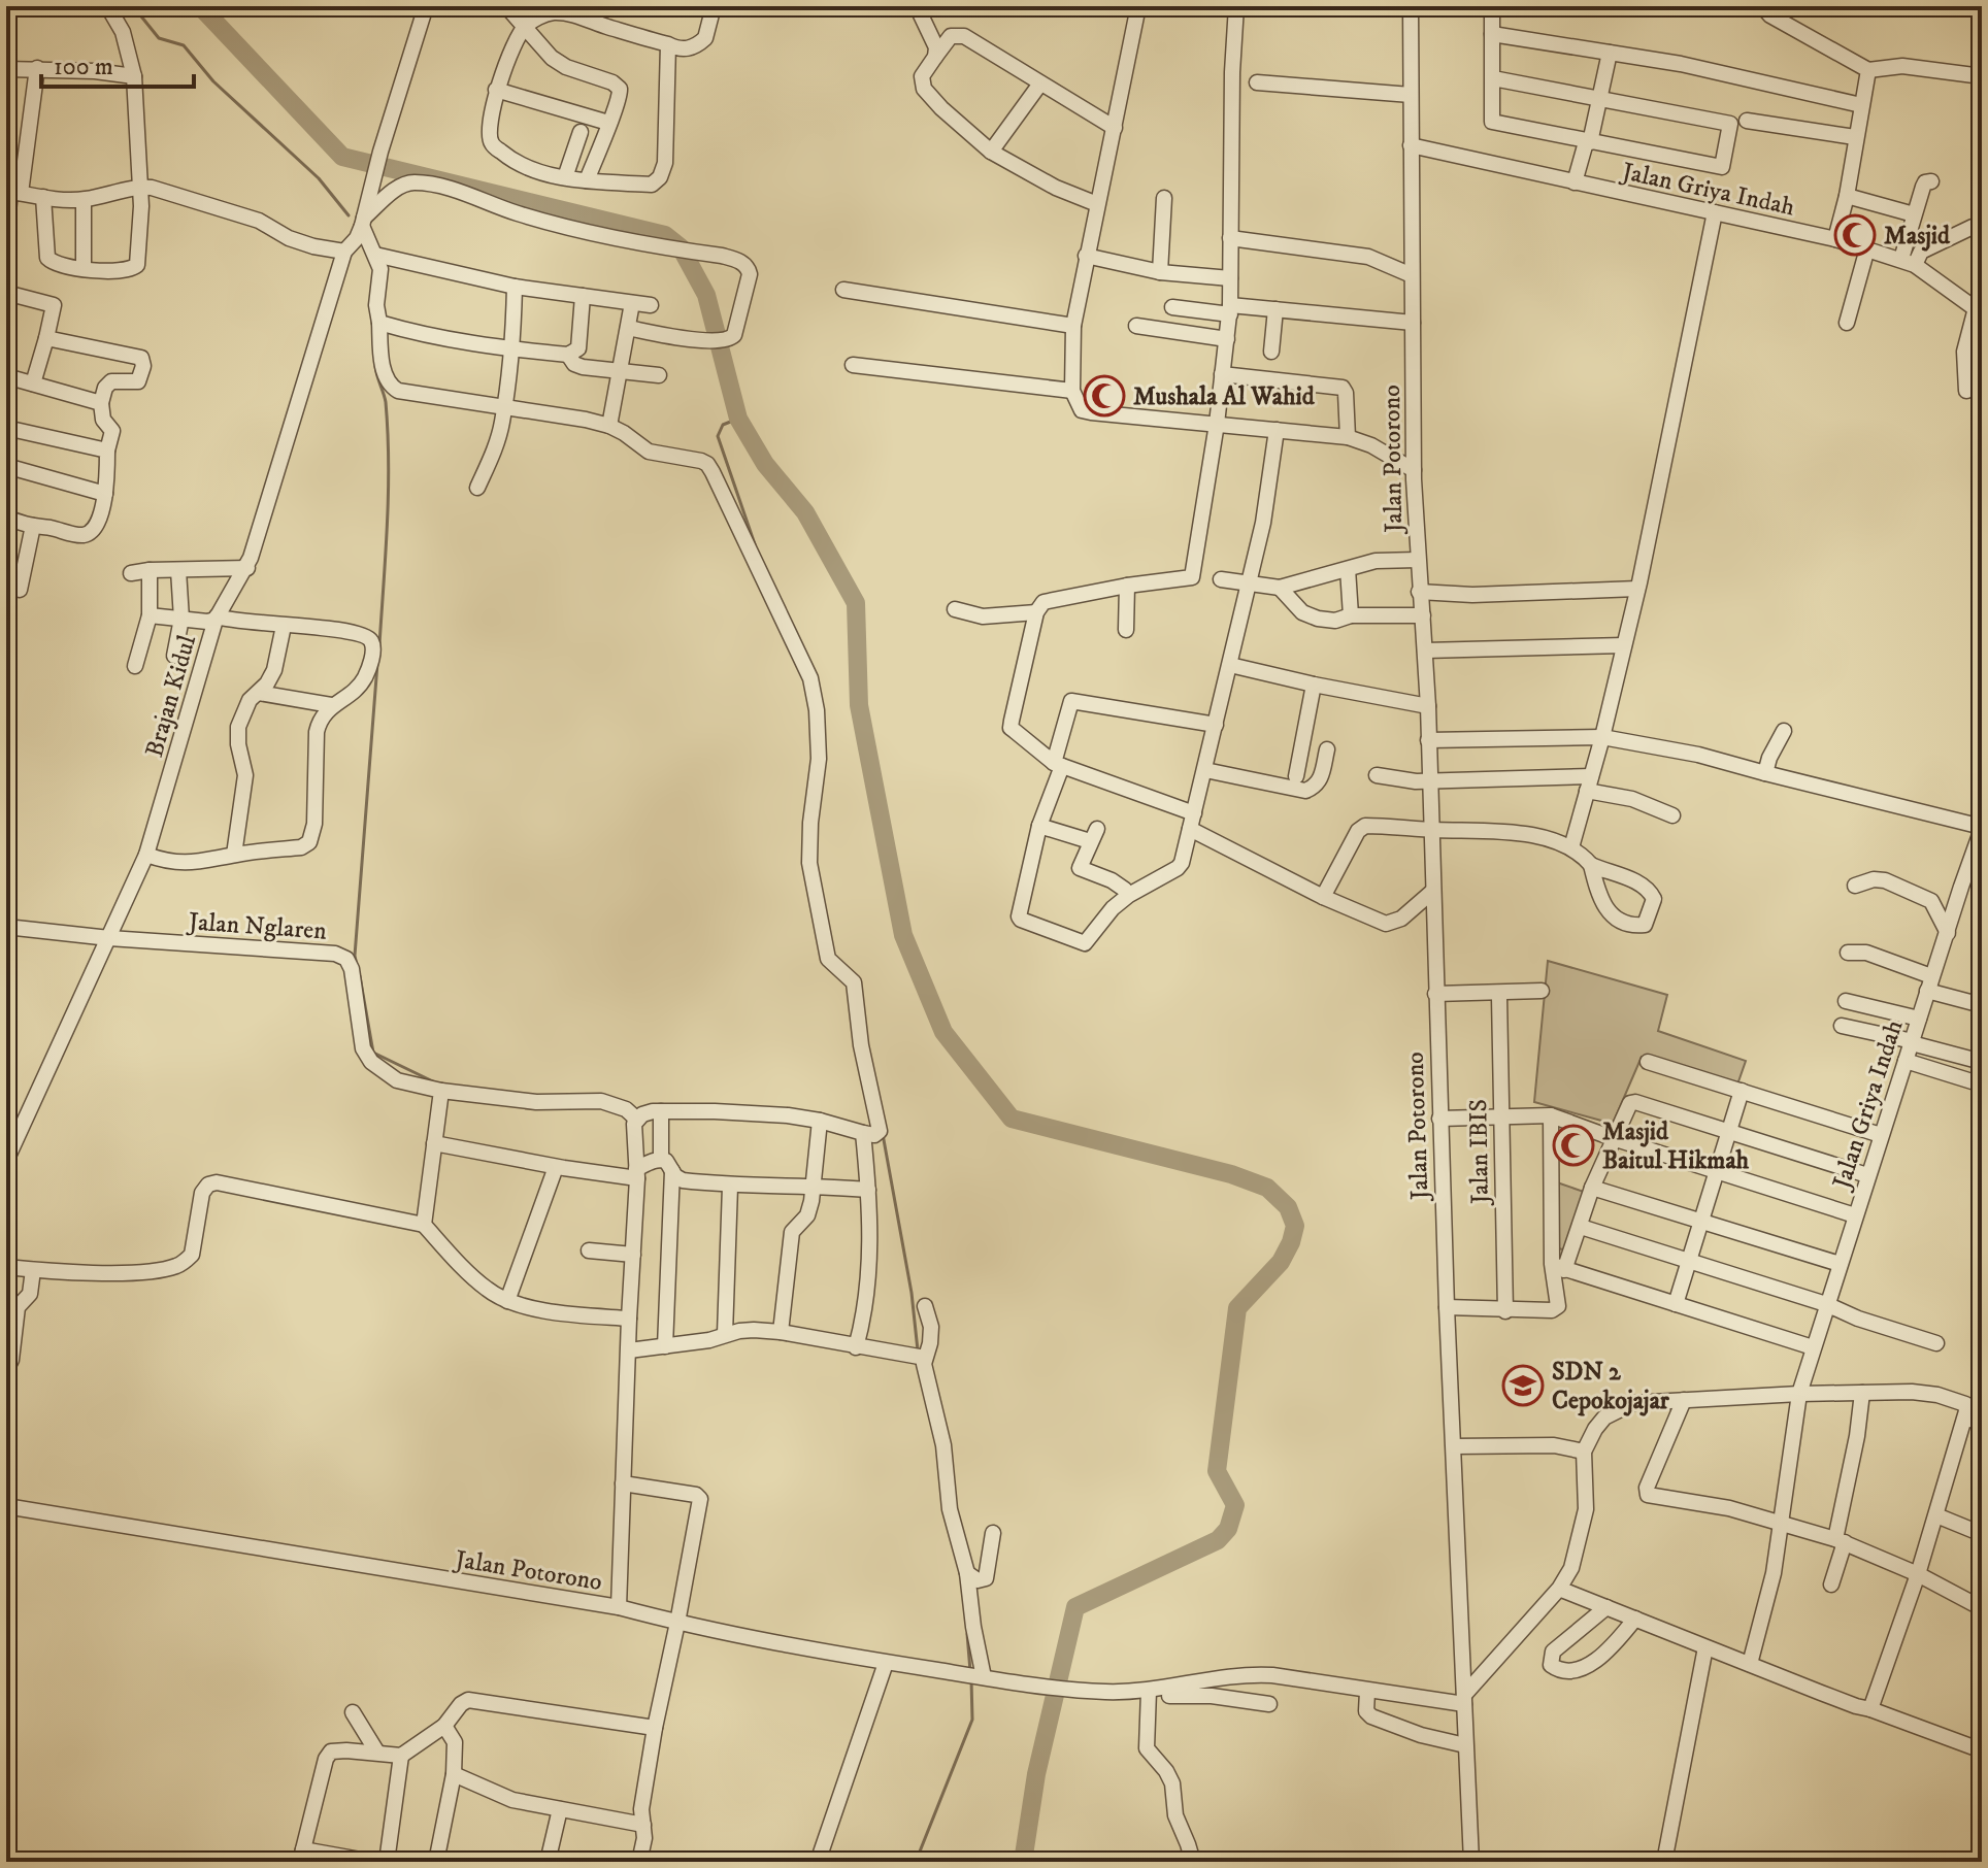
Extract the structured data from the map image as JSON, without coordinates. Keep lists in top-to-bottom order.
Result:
{
  "streets": {
    "street": [
      "Jalan Griya Indah",
      "Jalan Potorono",
      "Brajan Kidul",
      "Jalan Nglaren",
      "Jalan IBIS"
    ]
  },
  "crossings": [
    ["Jalan Griya Indah", "Jalan Potorono"],
    ["Brajan Kidul", "Jalan Nglaren"]
  ],
  "places": {
    "mosque": ["Masjid", "Mushala Al Wahid", "Masjid Baitul Hikmah"],
    "school or university": ["SDN 2 Cepokojajar"]
  },
  "scale_bar": "100 m"
}
